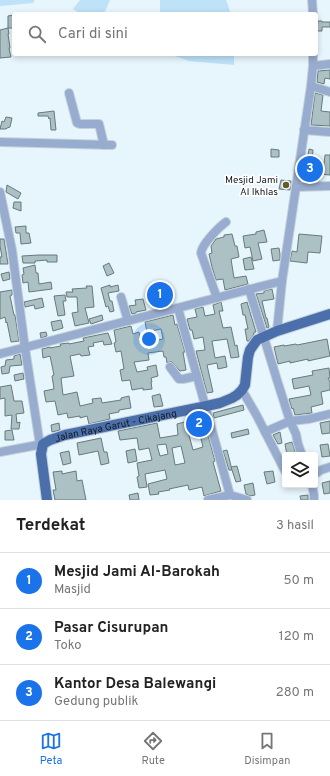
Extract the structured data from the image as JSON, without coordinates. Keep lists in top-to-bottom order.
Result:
{
  "streets": {
    "main road": ["Jalan Raya Garut - Cikajang"]
  },
  "places": ["Mesjid Jami Al Ikhlas"],
  "page": {
    "search": "Cari di sini",
    "pins": ["3", "1", "2"],
    "heading": ["Terdekat", "3 hasil"],
    "list": [
      {
        "mark": "1",
        "name": "Mesjid Jami Al-Barokah",
        "note": "Masjid",
        "value": "50 m"
      },
      {
        "mark": "2",
        "name": "Pasar Cisurupan",
        "note": "Toko",
        "value": "120 m"
      },
      {
        "mark": "3",
        "name": "Kantor Desa Balewangi",
        "note": "Gedung publik",
        "value": "280 m"
      }
    ],
    "nav": ["Peta", "Rute", "Disimpan"]
  }
}
